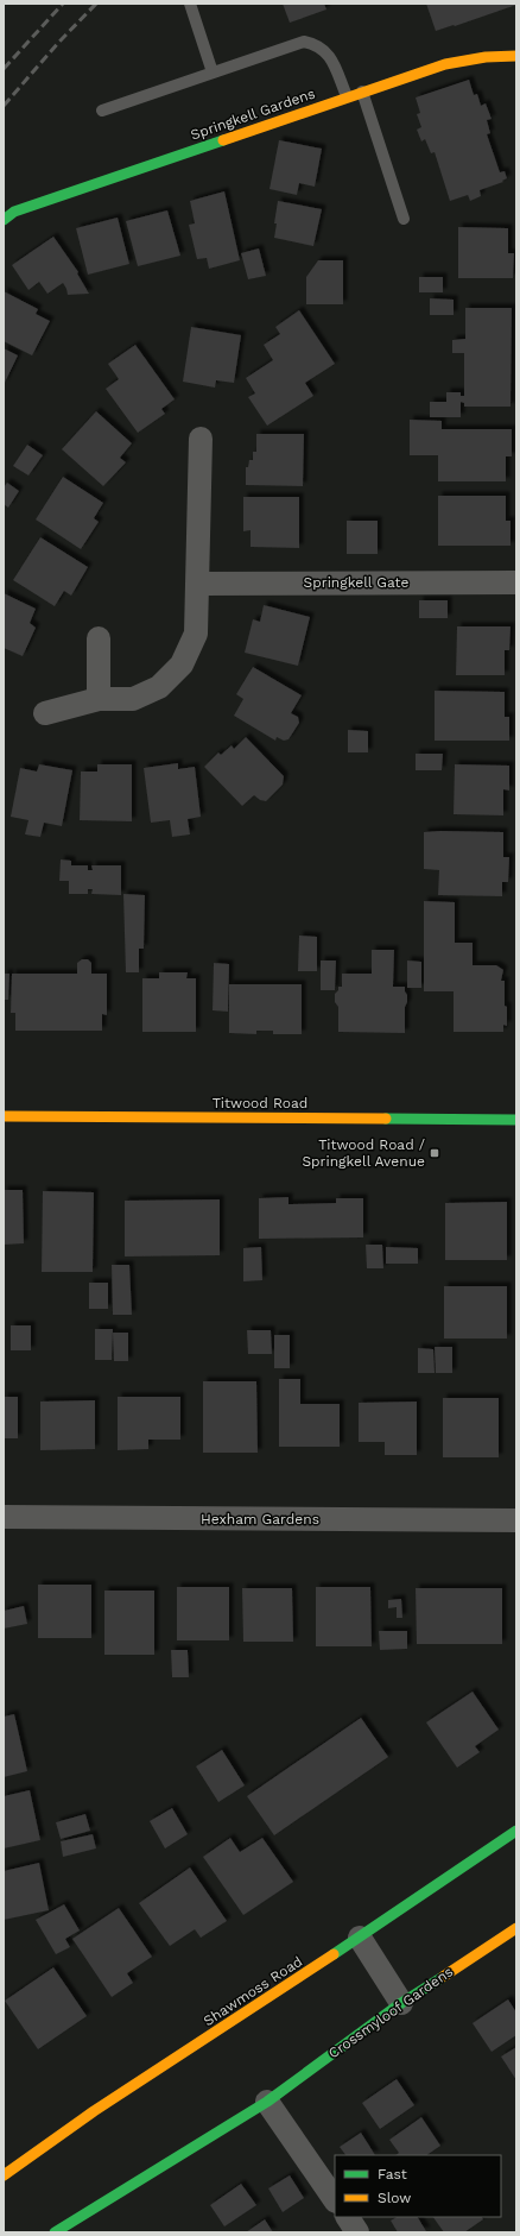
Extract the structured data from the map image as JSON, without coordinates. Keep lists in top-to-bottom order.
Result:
{
  "streets": {
    "street": [
      "Springkell Gardens",
      "Springkell Gate",
      "Titwood Road",
      "Hexham Gardens",
      "Shawmoss Road",
      "Crossmyloof Gardens"
    ]
  },
  "places": {
    "transit": ["Titwood Road / Springkell Avenue"]
  },
  "legend": ["Fast", "Slow"]
}
